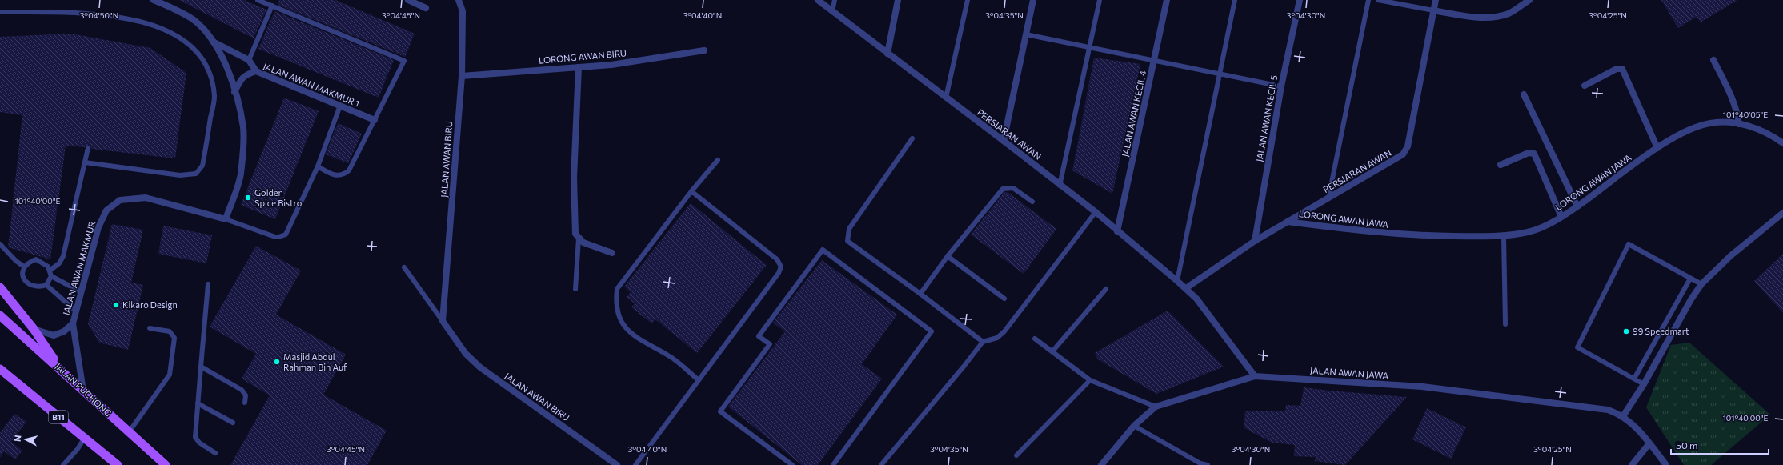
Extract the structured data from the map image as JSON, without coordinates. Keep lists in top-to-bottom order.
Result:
{
  "streets": {
    "main road": ["JALAN PUCHONG", "B11"],
    "street": [
      "LORONG AWAN BIRU",
      "JALAN AWAN MAKMUR 1",
      "JALAN AWAN KECIL 4",
      "JALAN AWAN KECIL 5",
      "PERSIARAN AWAN",
      "JALAN AWAN BIRU",
      "LORONG AWAN JAWA",
      "JALAN AWAN MAKMUR",
      "JALAN AWAN JAWA"
    ]
  },
  "crossings": [
    ["LORONG AWAN BIRU", "JALAN AWAN BIRU"],
    ["JALAN AWAN KECIL 4", "PERSIARAN AWAN"],
    ["JALAN AWAN KECIL 5", "PERSIARAN AWAN"],
    ["PERSIARAN AWAN", "LORONG AWAN JAWA"],
    ["PERSIARAN AWAN", "JALAN AWAN JAWA"],
    ["JALAN AWAN MAKMUR", "JALAN PUCHONG"]
  ],
  "places": [
    "Golden Spice Bistro",
    "Kikaro Design",
    "99 Speedmart",
    "Masjid Abdul Rahman Bin Auf"
  ],
  "scale_bar": "50 m",
  "north": "left",
  "coordinates": [
    "3°04'50\"N",
    "3°04'45\"N",
    "3°04'40\"N",
    "3°04'35\"N",
    "3°04'30\"N",
    "3°04'25\"N",
    "101°40'05\"E",
    "101°40'00\"E"
  ]
}
